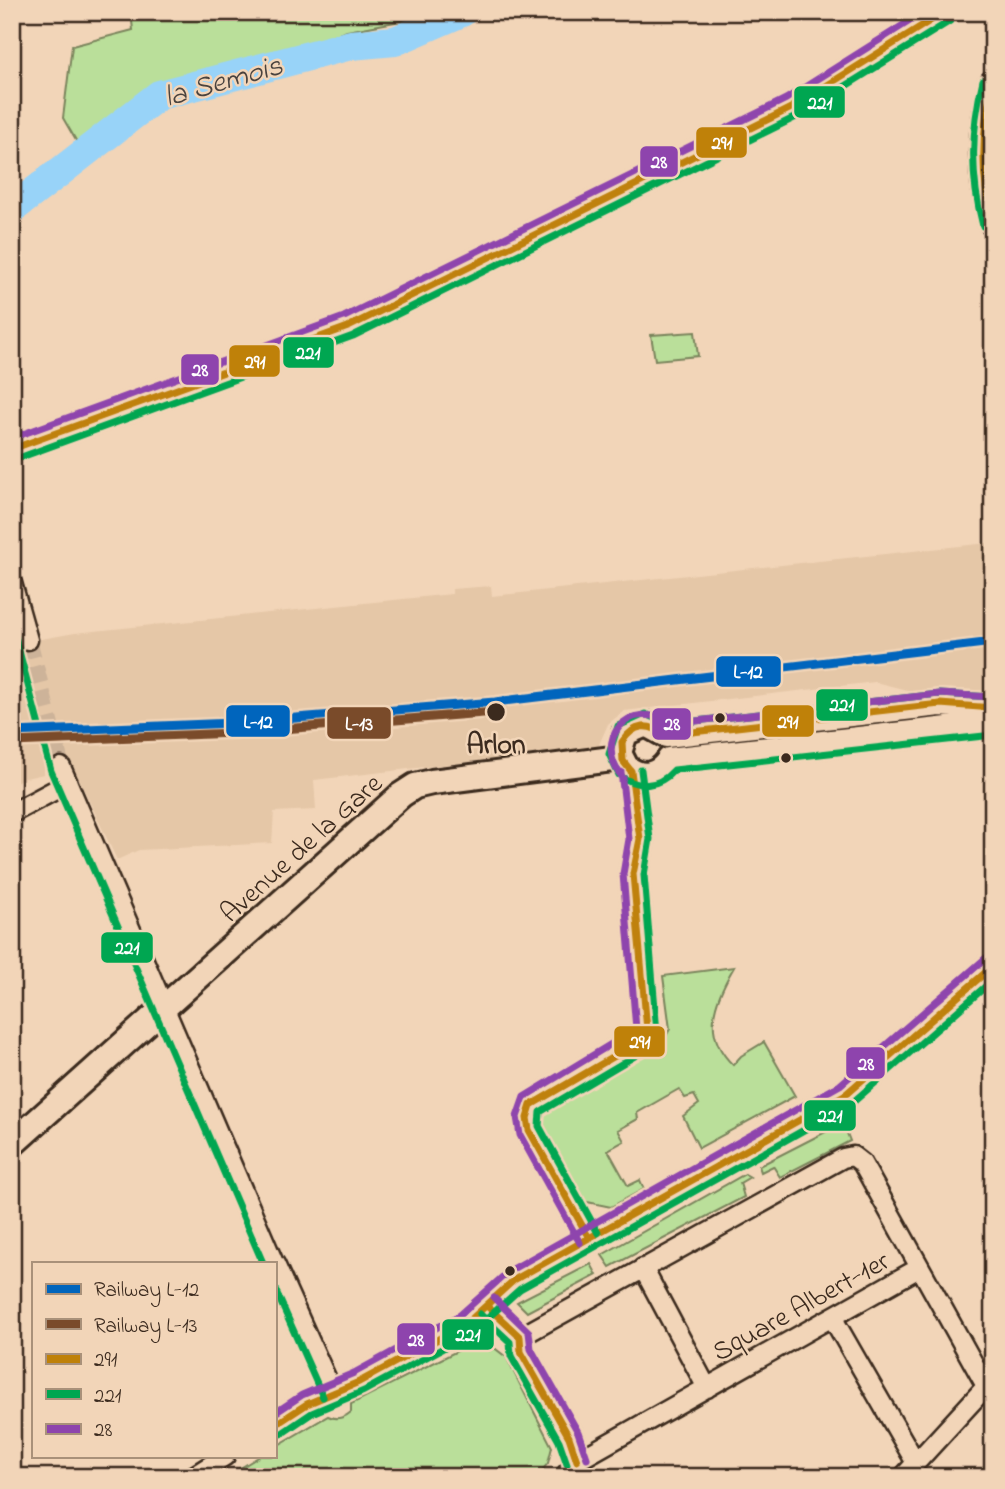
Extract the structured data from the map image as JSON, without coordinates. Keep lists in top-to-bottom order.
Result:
{
  "streets": {
    "main road": ["Avenue de la Gare"],
    "street": ["Square Albert-1er"]
  },
  "water": ["la Semois"],
  "places": ["Arlon"],
  "lines": [
    "transit line 291",
    "transit line 28",
    "transit line 221",
    "rail line L-12",
    "rail line L-13"
  ],
  "legend": [
    "Railway L-12",
    "Railway L-13",
    "291",
    "221",
    "28"
  ]
}
